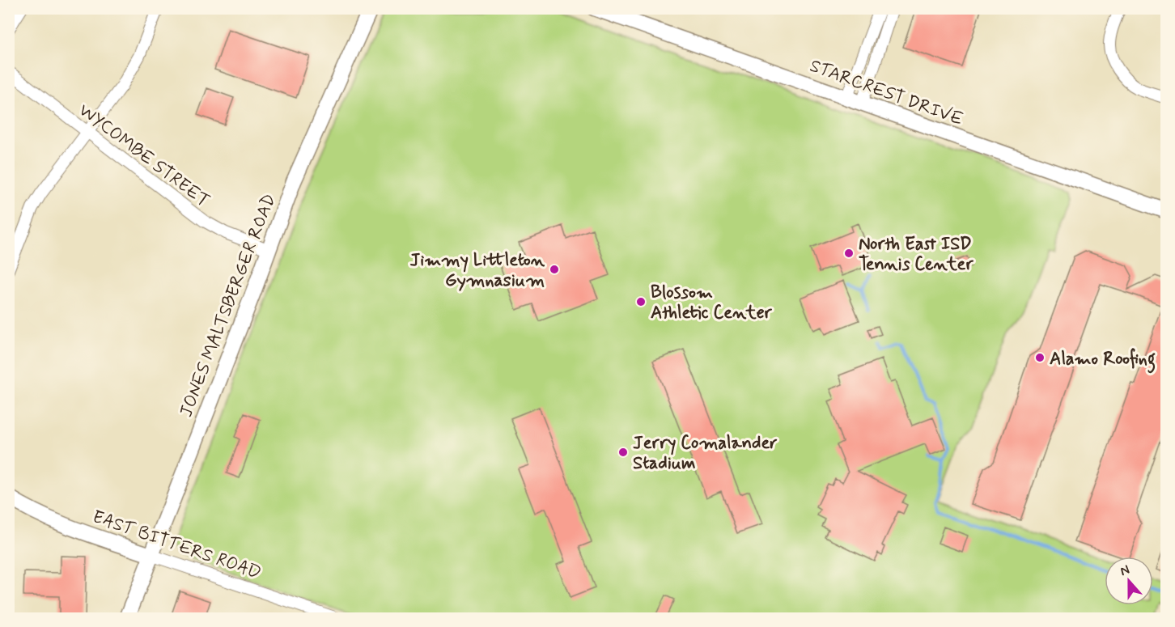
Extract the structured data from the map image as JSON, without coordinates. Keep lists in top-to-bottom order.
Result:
{
  "streets": {
    "main road": ["STARCREST DRIVE", "JONES MALTSBERGER ROAD", "EAST BITTERS ROAD"],
    "street": ["WYCOMBE STREET"]
  },
  "crossings": [
    ["WYCOMBE STREET", "JONES MALTSBERGER ROAD"],
    ["JONES MALTSBERGER ROAD", "EAST BITTERS ROAD"]
  ],
  "places": [
    "North East ISD Tennis Center",
    "Jimmy Littleton Gymnasium",
    "Blossom Athletic Center",
    "Alamo Roofing",
    "Jerry Comalander Stadium"
  ],
  "north": "top"
}
